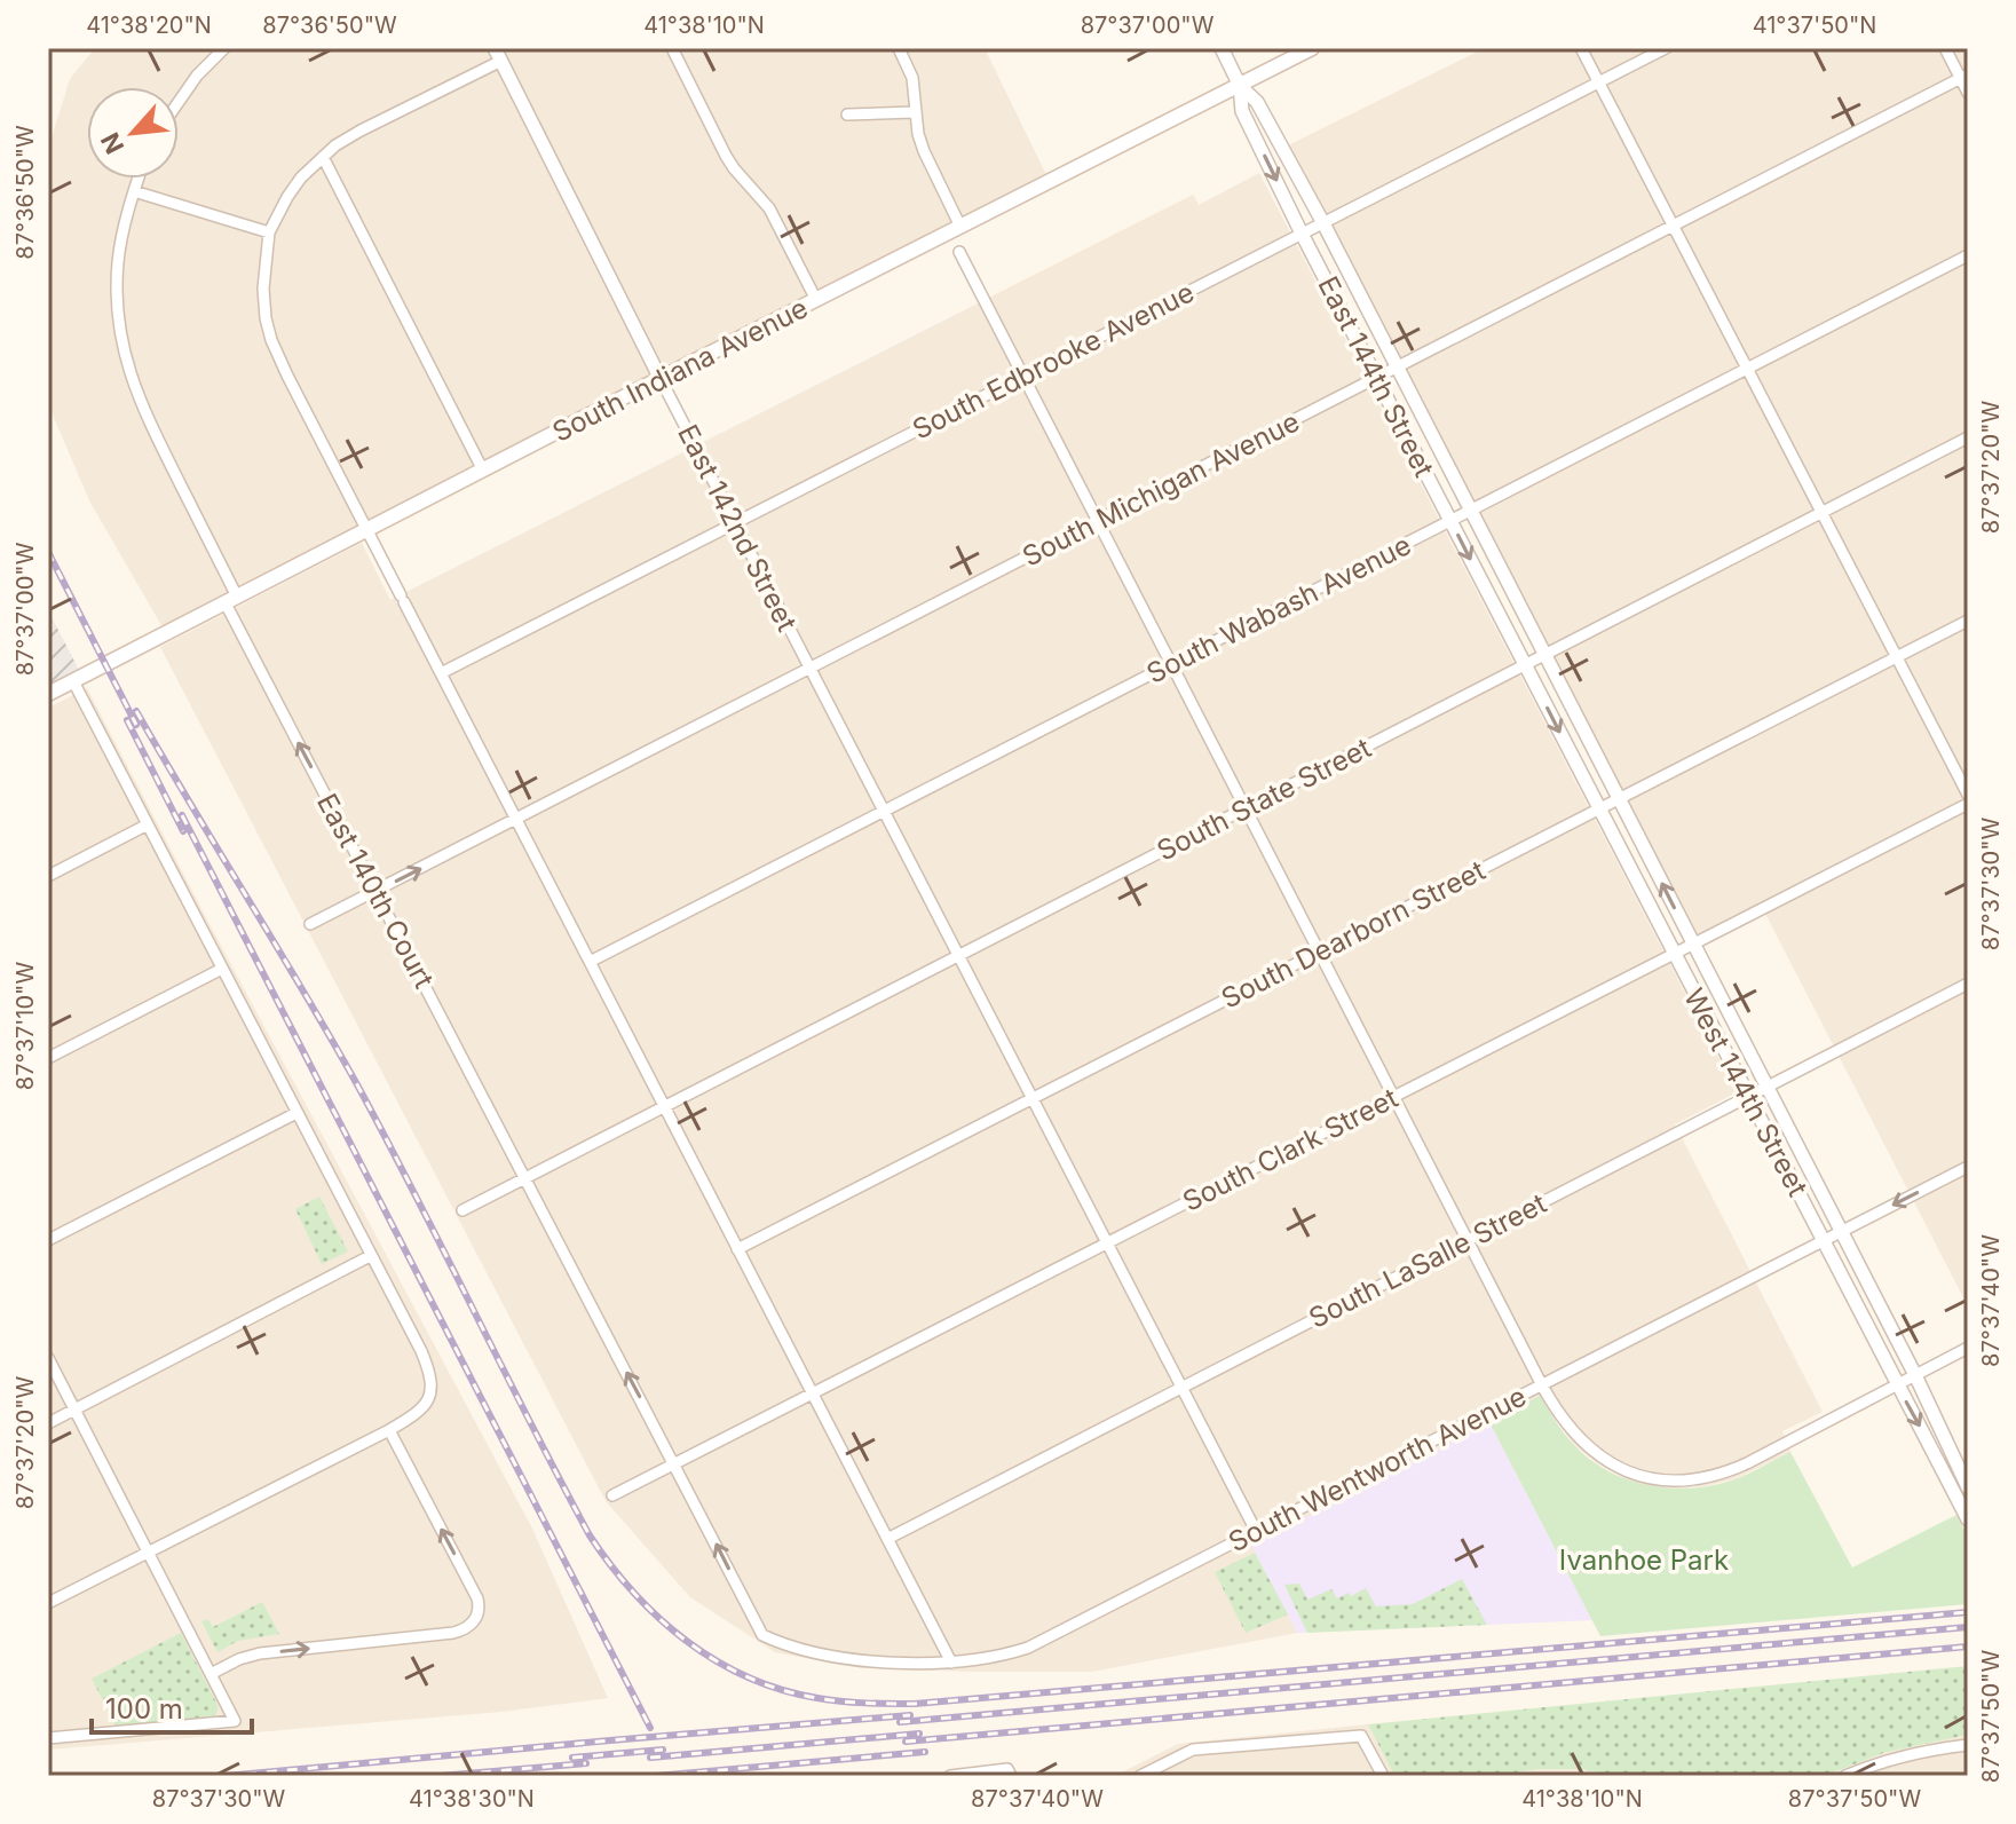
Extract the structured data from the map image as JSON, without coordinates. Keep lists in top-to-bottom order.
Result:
{
  "streets": {
    "main road": ["South Indiana Avenue"],
    "street": [
      "South Edbrooke Avenue",
      "East 144th Street",
      "South Michigan Avenue",
      "East 142nd Street",
      "South Wabash Avenue",
      "South State Street",
      "East 140th Court",
      "South Dearborn Street",
      "West 144th Street",
      "South Clark Street",
      "South LaSalle Street",
      "South Wentworth Avenue"
    ]
  },
  "crossings": [
    ["South Edbrooke Avenue", "East 144th Street"],
    ["South Edbrooke Avenue", "East 142nd Street"],
    ["South Indiana Avenue", "East 144th Street"],
    ["South Indiana Avenue", "East 142nd Street"],
    ["South Indiana Avenue", "East 140th Court"],
    ["East 144th Street", "South Michigan Avenue"],
    ["East 144th Street", "South Wabash Avenue"],
    ["East 144th Street", "South State Street"],
    ["East 144th Street", "West 144th Street"],
    ["South Michigan Avenue", "East 142nd Street"],
    ["South Michigan Avenue", "East 140th Court"],
    ["East 142nd Street", "South Wabash Avenue"],
    ["East 142nd Street", "South State Street"],
    ["East 142nd Street", "South Dearborn Street"],
    ["East 142nd Street", "South Clark Street"],
    ["East 142nd Street", "South LaSalle Street"],
    ["East 142nd Street", "South Wentworth Avenue"],
    ["South State Street", "East 140th Court"],
    ["South State Street", "West 144th Street"],
    ["East 140th Court", "South Clark Street"],
    ["East 140th Court", "South Wentworth Avenue"],
    ["South Dearborn Street", "West 144th Street"],
    ["West 144th Street", "South Clark Street"],
    ["West 144th Street", "South LaSalle Street"],
    ["West 144th Street", "South Wentworth Avenue"]
  ],
  "one_way": ["East 140th Court"],
  "parks": ["Ivanhoe Park"],
  "scale_bar": "100 m",
  "north": "bottom left",
  "coordinates": [
    "41°38'20\"N",
    "87°36'50\"W",
    "41°38'10\"N",
    "87°37'00\"W",
    "41°37'50\"N",
    "87°37'20\"W",
    "87°37'30\"W",
    "87°37'10\"W",
    "87°37'40\"W",
    "87°37'50\"W",
    "41°38'30\"N"
  ]
}
